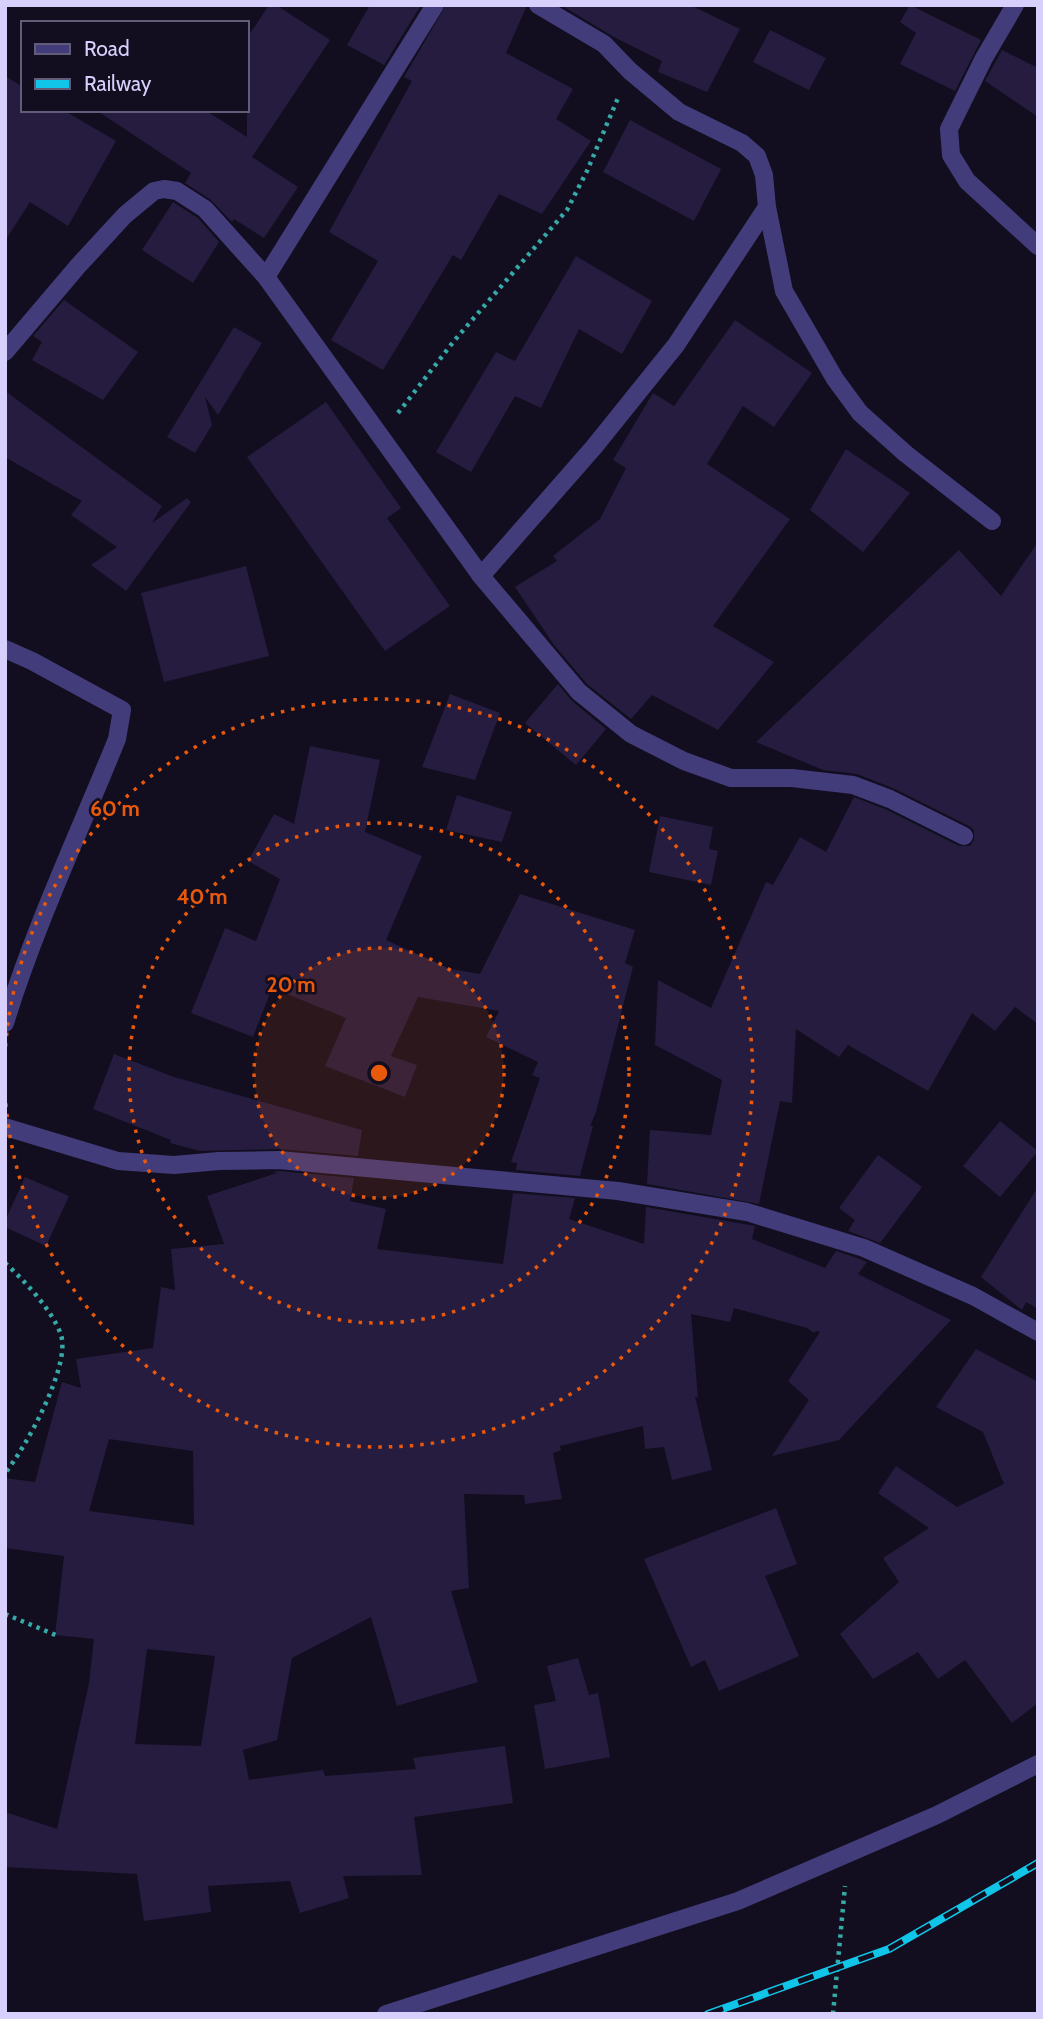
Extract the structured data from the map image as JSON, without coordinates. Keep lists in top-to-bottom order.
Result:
{
  "legend": ["Road", "Railway"],
  "rings": ["60 m", "40 m", "20 m"]
}
